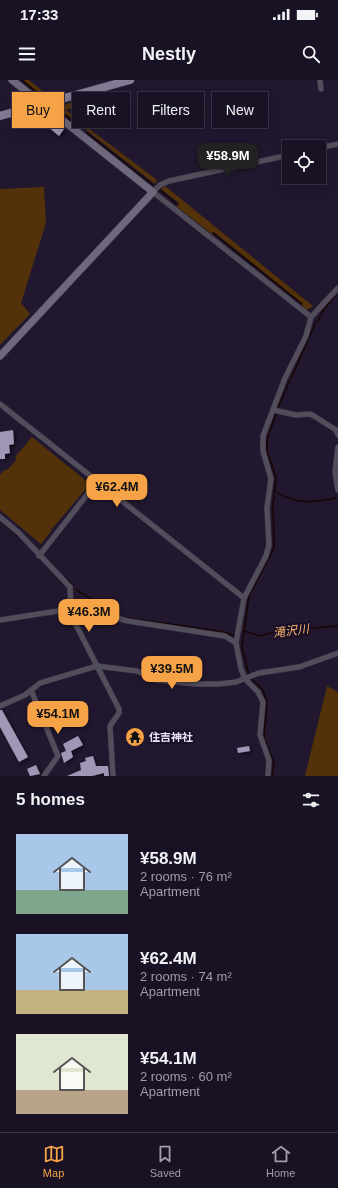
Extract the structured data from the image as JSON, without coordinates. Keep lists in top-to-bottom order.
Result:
{
  "water": ["滝沢川"],
  "places": {
    "temple": ["住吉神社"]
  },
  "page": {
    "status": "17:33",
    "header": "Nestly",
    "chip": [
      "Buy",
      "Rent",
      "Filters",
      "New"
    ],
    "price": [
      "¥58.9M",
      "¥62.4M",
      "¥46.3M",
      "¥39.5M",
      "¥54.1M"
    ],
    "heading": "5 homes",
    "list": [
      {
        "name": "¥58.9M",
        "note": "2 rooms · 76 m² · Apartment"
      },
      {
        "name": "¥62.4M",
        "note": "2 rooms · 74 m² · Apartment"
      },
      {
        "name": "¥54.1M",
        "note": "2 rooms · 60 m² · Apartment"
      }
    ],
    "tabs": ["Map", "Saved", "Home"]
  }
}
